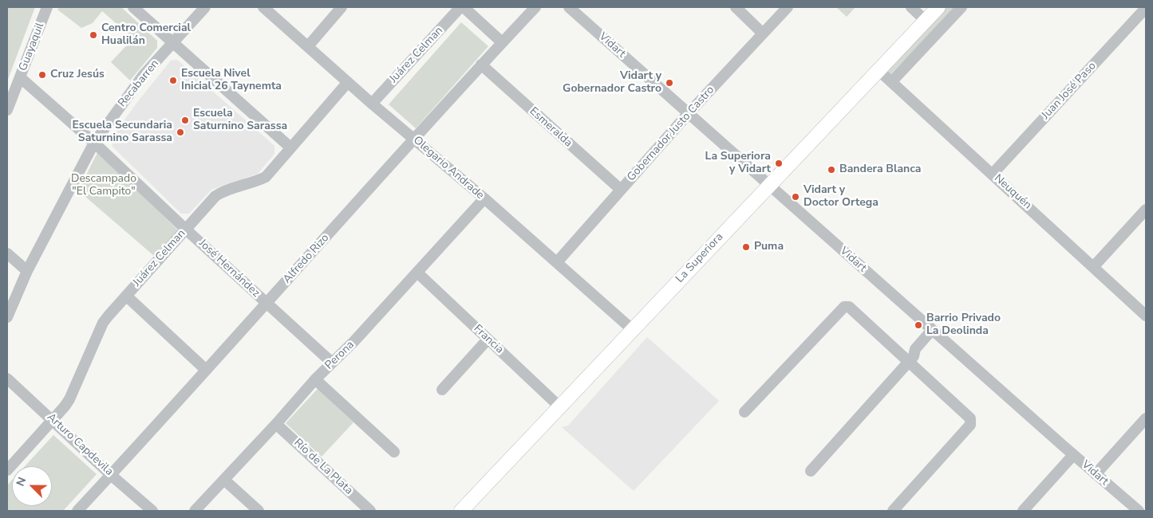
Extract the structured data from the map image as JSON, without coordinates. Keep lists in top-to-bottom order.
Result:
{
  "streets": {
    "main road": ["La Superiora"],
    "street": [
      "Vidart",
      "Guayaquil",
      "Juárez Celman",
      "Recabarren",
      "Juan José Paso",
      "Esmeralda",
      "Gobernador Justo Castro",
      "Olegario Andrade",
      "Neuquén",
      "Alfredo Rizo",
      "José Hernández",
      "Francia",
      "Perona",
      "Arturo Capdevila",
      "Río de La Plata"
    ]
  },
  "crossings": [
    ["Vidart", "Gobernador Justo Castro"],
    ["Vidart", "La Superiora"],
    ["Guayaquil", "José Hernández"],
    ["Juárez Celman", "Olegario Andrade"],
    ["Juárez Celman", "José Hernández"],
    ["Juárez Celman", "Arturo Capdevila"],
    ["Recabarren", "José Hernández"],
    ["Juan José Paso", "Neuquén"],
    ["Esmeralda", "Gobernador Justo Castro"],
    ["Esmeralda", "Alfredo Rizo"],
    ["Gobernador Justo Castro", "Olegario Andrade"],
    ["Olegario Andrade", "La Superiora"],
    ["Olegario Andrade", "Alfredo Rizo"],
    ["Olegario Andrade", "Perona"],
    ["Neuquén", "La Superiora"],
    ["La Superiora", "Francia"],
    ["Alfredo Rizo", "José Hernández"],
    ["Alfredo Rizo", "Arturo Capdevila"],
    ["José Hernández", "Perona"],
    ["Francia", "Perona"],
    ["Perona", "Río de La Plata"]
  ],
  "parks": ["Descampado \"El Campito\""],
  "places": [
    "Centro Comercial Hualilán",
    "Cruz Jesús",
    "Escuela Nivel Inicial 26 Taynemta",
    "Vidart y Gobernador Castro",
    "Escuela Saturnino Sarassa",
    "Escuela Secundaria Saturnino Sarassa",
    "La Superiora y Vidart",
    "Bandera Blanca",
    "Vidart y Doctor Ortega",
    "Puma",
    "Barrio Privado La Deolinda"
  ],
  "north": "top left"
}
